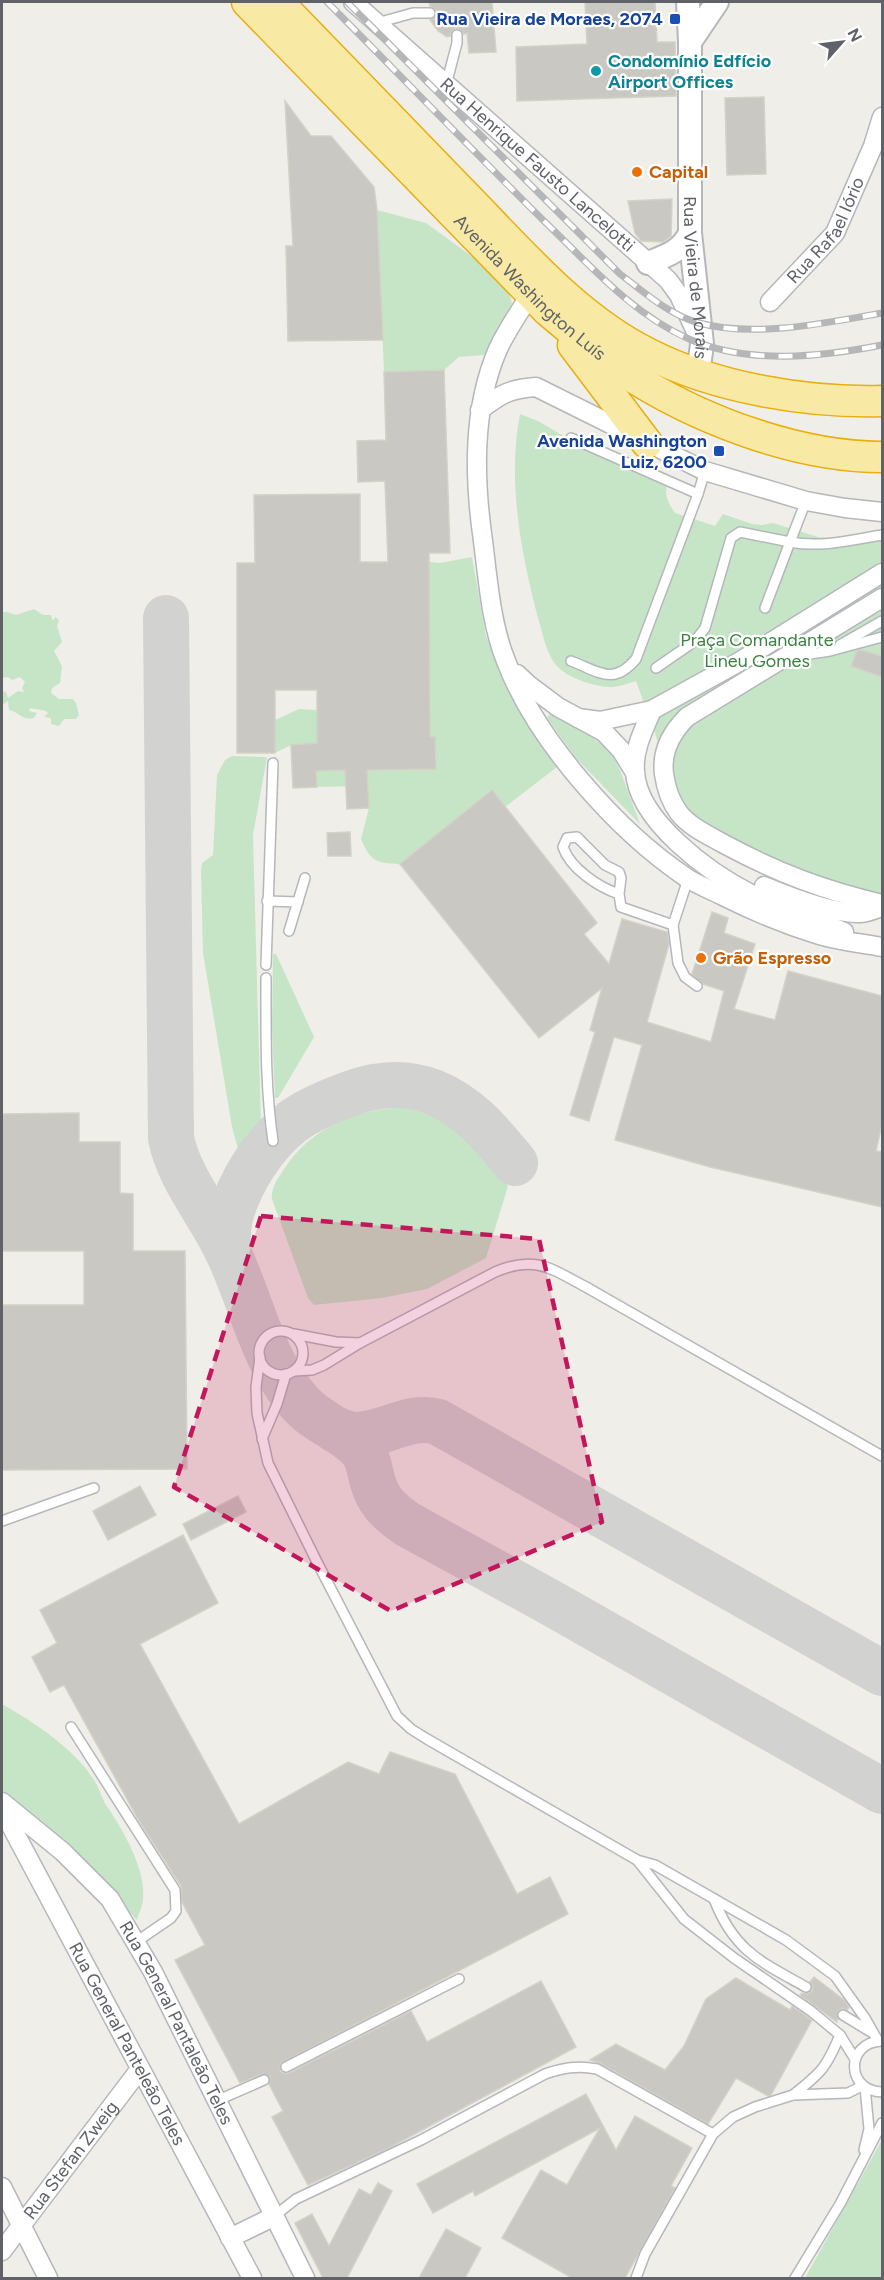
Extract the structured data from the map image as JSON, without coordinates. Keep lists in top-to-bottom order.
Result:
{
  "streets": {
    "highway": ["Avenida Washington Luís"],
    "street": [
      "Rua Henrique Fausto Lancelotti",
      "Rua Rafael Iório",
      "Rua Vieira de Morais",
      "Rua General Pantaleão Teles",
      "Rua General Panteleão Teles",
      "Rua Stefan Zweig"
    ]
  },
  "crossings": [
    ["Rua Henrique Fausto Lancelotti", "Rua Vieira de Morais"],
    ["Rua Vieira de Morais", "Avenida Washington Luís"],
    ["Rua General Panteleão Teles", "Rua Stefan Zweig"]
  ],
  "parks": ["Praça Comandante Lineu Gomes"],
  "places": {
    "transit": ["Rua Vieira de Moraes, 2074", "Avenida Washington Luiz, 6200"],
    "other": ["Condomínio Edfício Airport Offices", "Capital", "Grão Espresso"]
  },
  "north": "top right"
}
